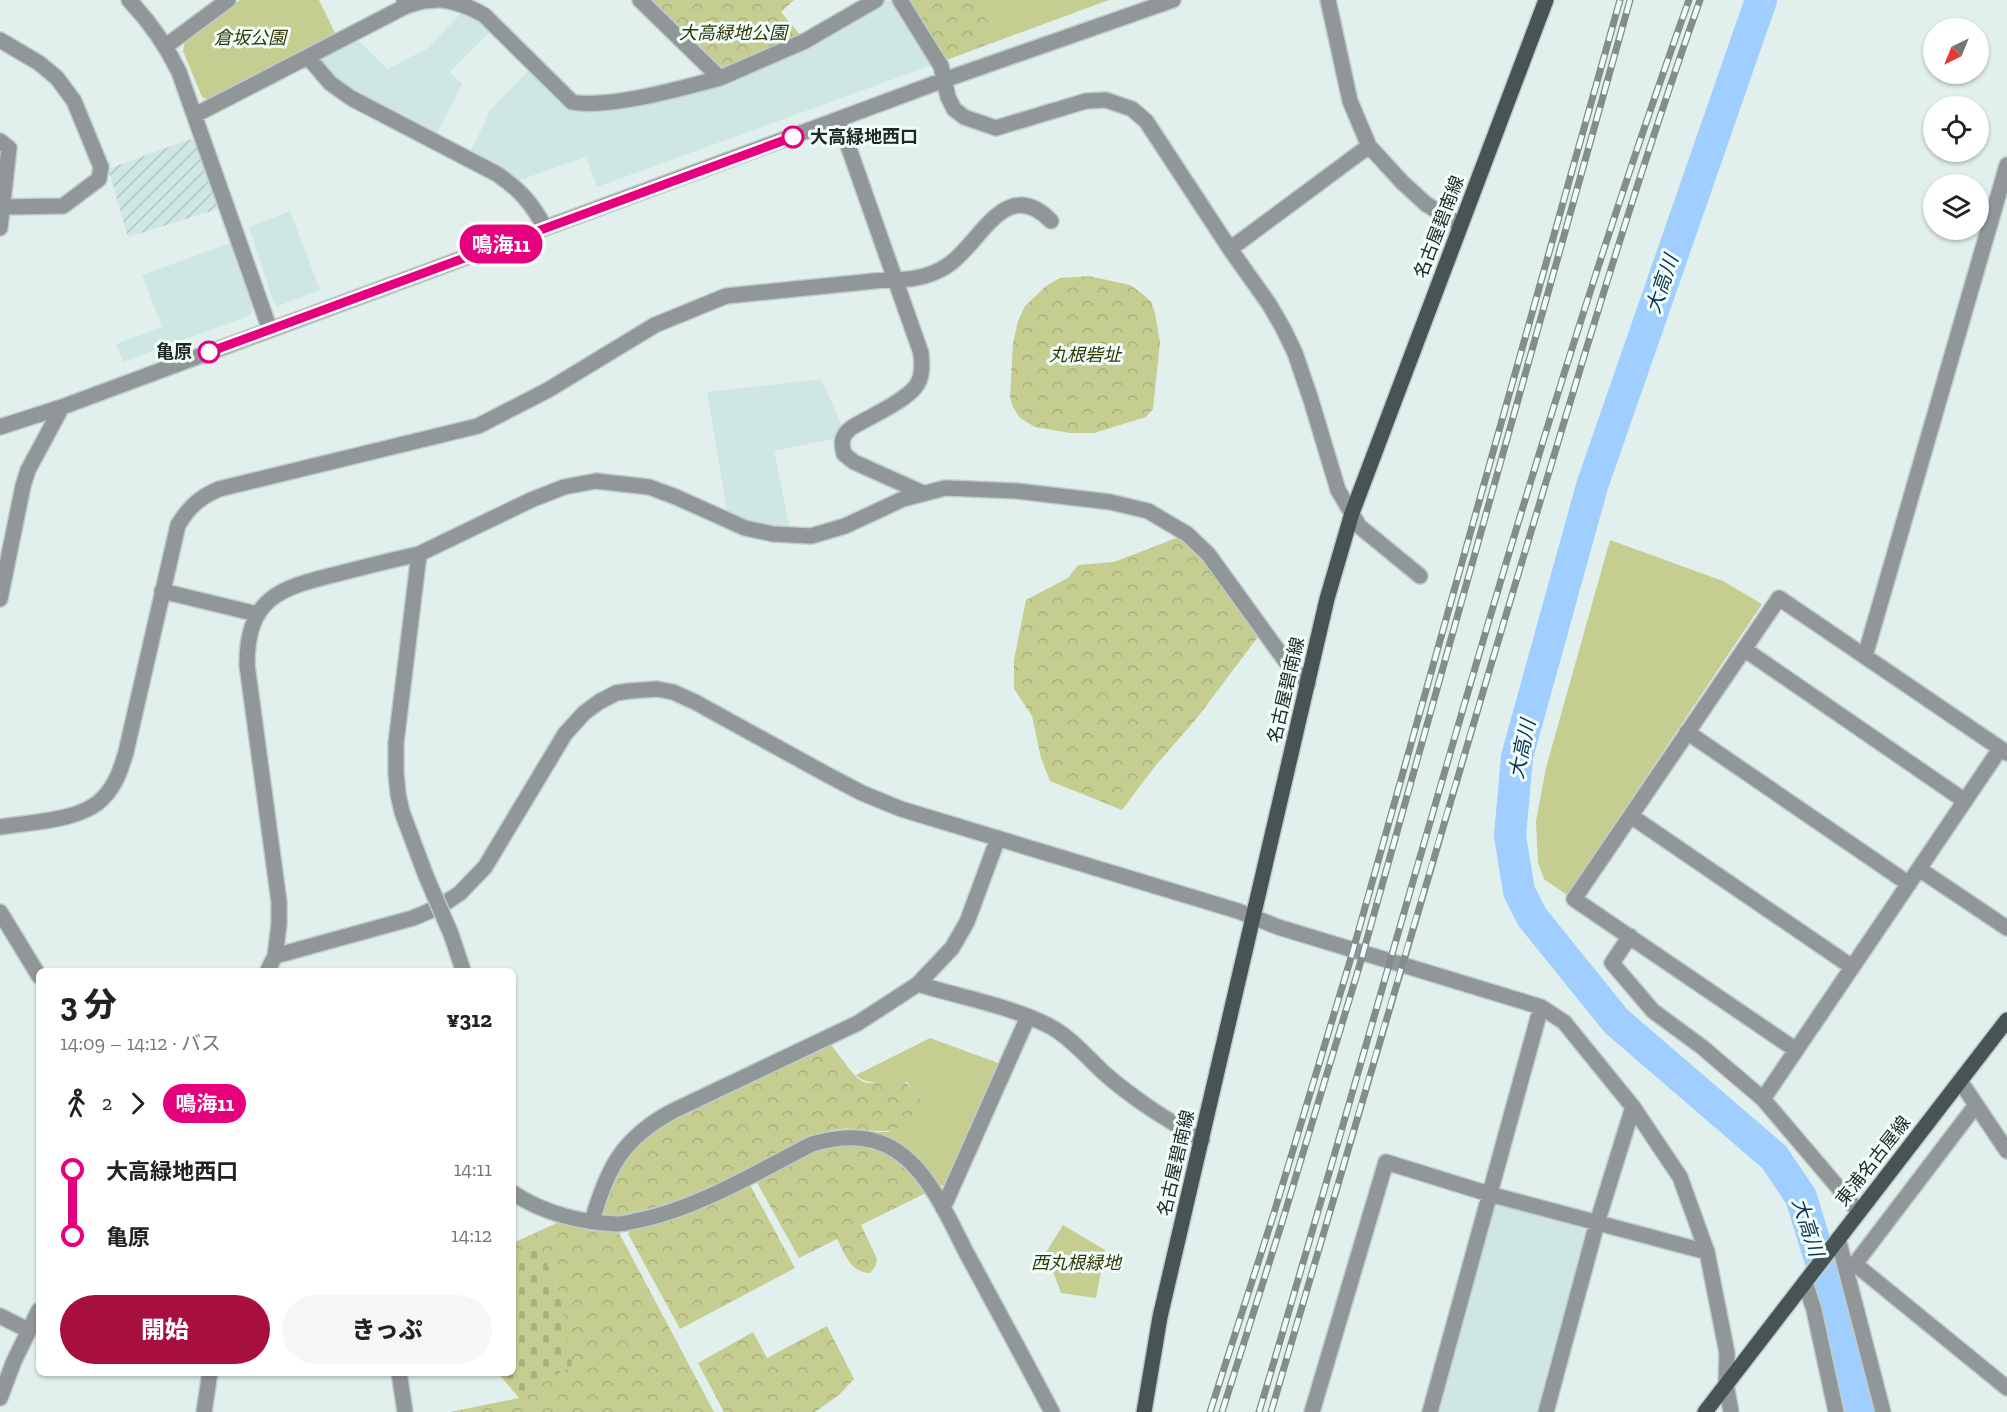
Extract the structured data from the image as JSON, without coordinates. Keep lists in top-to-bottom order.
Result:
{
  "streets": {
    "main road": ["名古屋碧南線", "東浦名古屋線"]
  },
  "water": ["大高川"],
  "parks": [
    "大高緑地公園",
    "倉坂公園",
    "丸根砦址",
    "西丸根緑地"
  ],
  "places": ["大高緑地西口", "亀原"],
  "lines": ["bus line 鳴海11"],
  "north": "bottom left",
  "page": {
    "on_map": "鳴海11",
    "heading": ["3 分", "14:09 – 14:12 · バス", "¥312"],
    "legs": ["2", "鳴海11"],
    "list": [
      {
        "name": "大高緑地西口",
        "value": "14:11"
      },
      {
        "name": "亀原",
        "value": "14:12"
      }
    ],
    "buttons": ["開始", "きっぷ"]
  }
}
